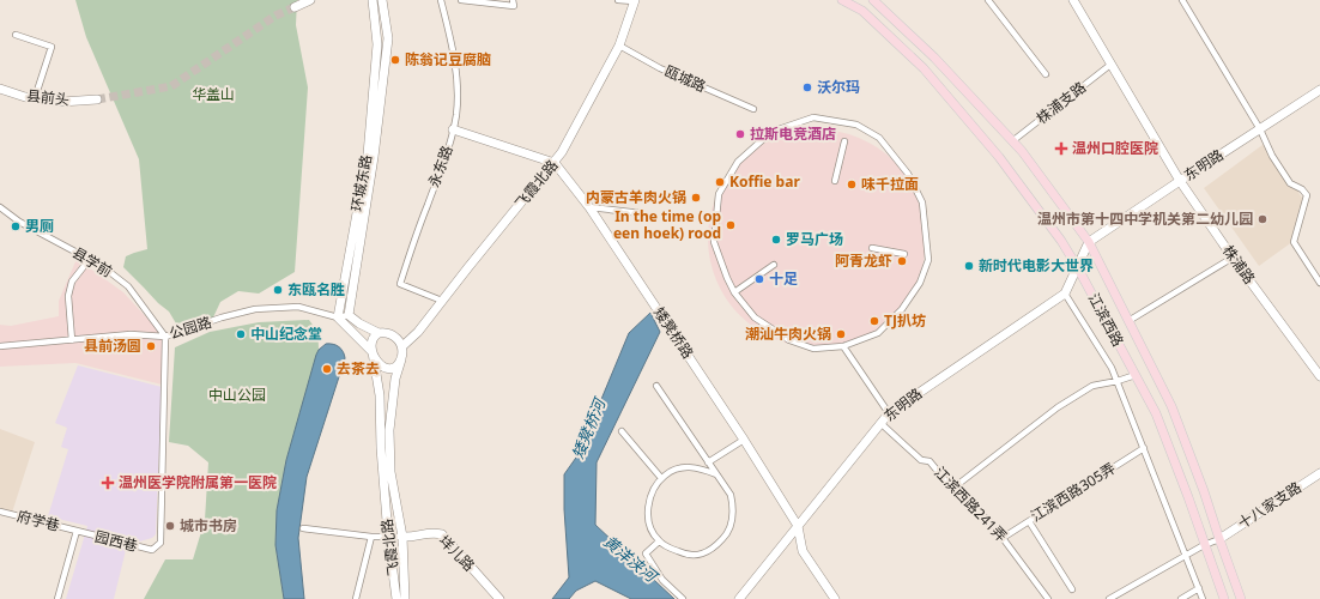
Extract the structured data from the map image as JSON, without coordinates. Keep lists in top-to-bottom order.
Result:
{
  "streets": {
    "main road": ["江滨西路"],
    "street": [
      "瓯城路",
      "县前头",
      "株浦支路",
      "东明路",
      "永东路",
      "环城东路",
      "飞霞北路",
      "县学前",
      "株浦路",
      "公园路",
      "矮凳桥路",
      "江滨西路305弄",
      "江滨西路241弄",
      "十八家支路",
      "府学巷",
      "园西巷",
      "垟儿路"
    ]
  },
  "crossings": [
    ["瓯城路", "飞霞北路"],
    ["株浦支路", "株浦路"],
    ["株浦支路", "江滨西路"],
    ["东明路", "株浦路"],
    ["东明路", "江滨西路"],
    ["东明路", "矮凳桥路"],
    ["东明路", "江滨西路241弄"],
    ["永东路", "飞霞北路"],
    ["环城东路", "公园路"],
    ["飞霞北路", "矮凳桥路"],
    ["飞霞北路", "垟儿路"],
    ["县学前", "公园路"],
    ["县学前", "园西巷"],
    ["江滨西路", "十八家支路"],
    ["公园路", "园西巷"],
    ["江滨西路305弄", "江滨西路241弄"],
    ["府学巷", "园西巷"]
  ],
  "water": ["矮凳桥河", "黄洋浃河"],
  "parks": ["华盖山", "中山公园"],
  "places": {
    "other": [
      "陈翁记豆腐脑",
      "沃尔玛",
      "拉斯电竞酒店",
      "Koffie bar",
      "味千拉面",
      "内蒙古羊肉火锅",
      "温州市第十四中学机关第二幼儿园",
      "In the time (op een hoek) rood",
      "男厕",
      "罗马广场",
      "阿青龙虾",
      "新时代电影大世界",
      "十足",
      "东瓯名胜",
      "TJ扒坊",
      "中山纪念堂",
      "潮汕牛肉火锅",
      "县前汤圆",
      "去茶去",
      "城市书房"
    ],
    "health": ["温州口腔医院", "温州医学院附属第一医院"]
  }
}
